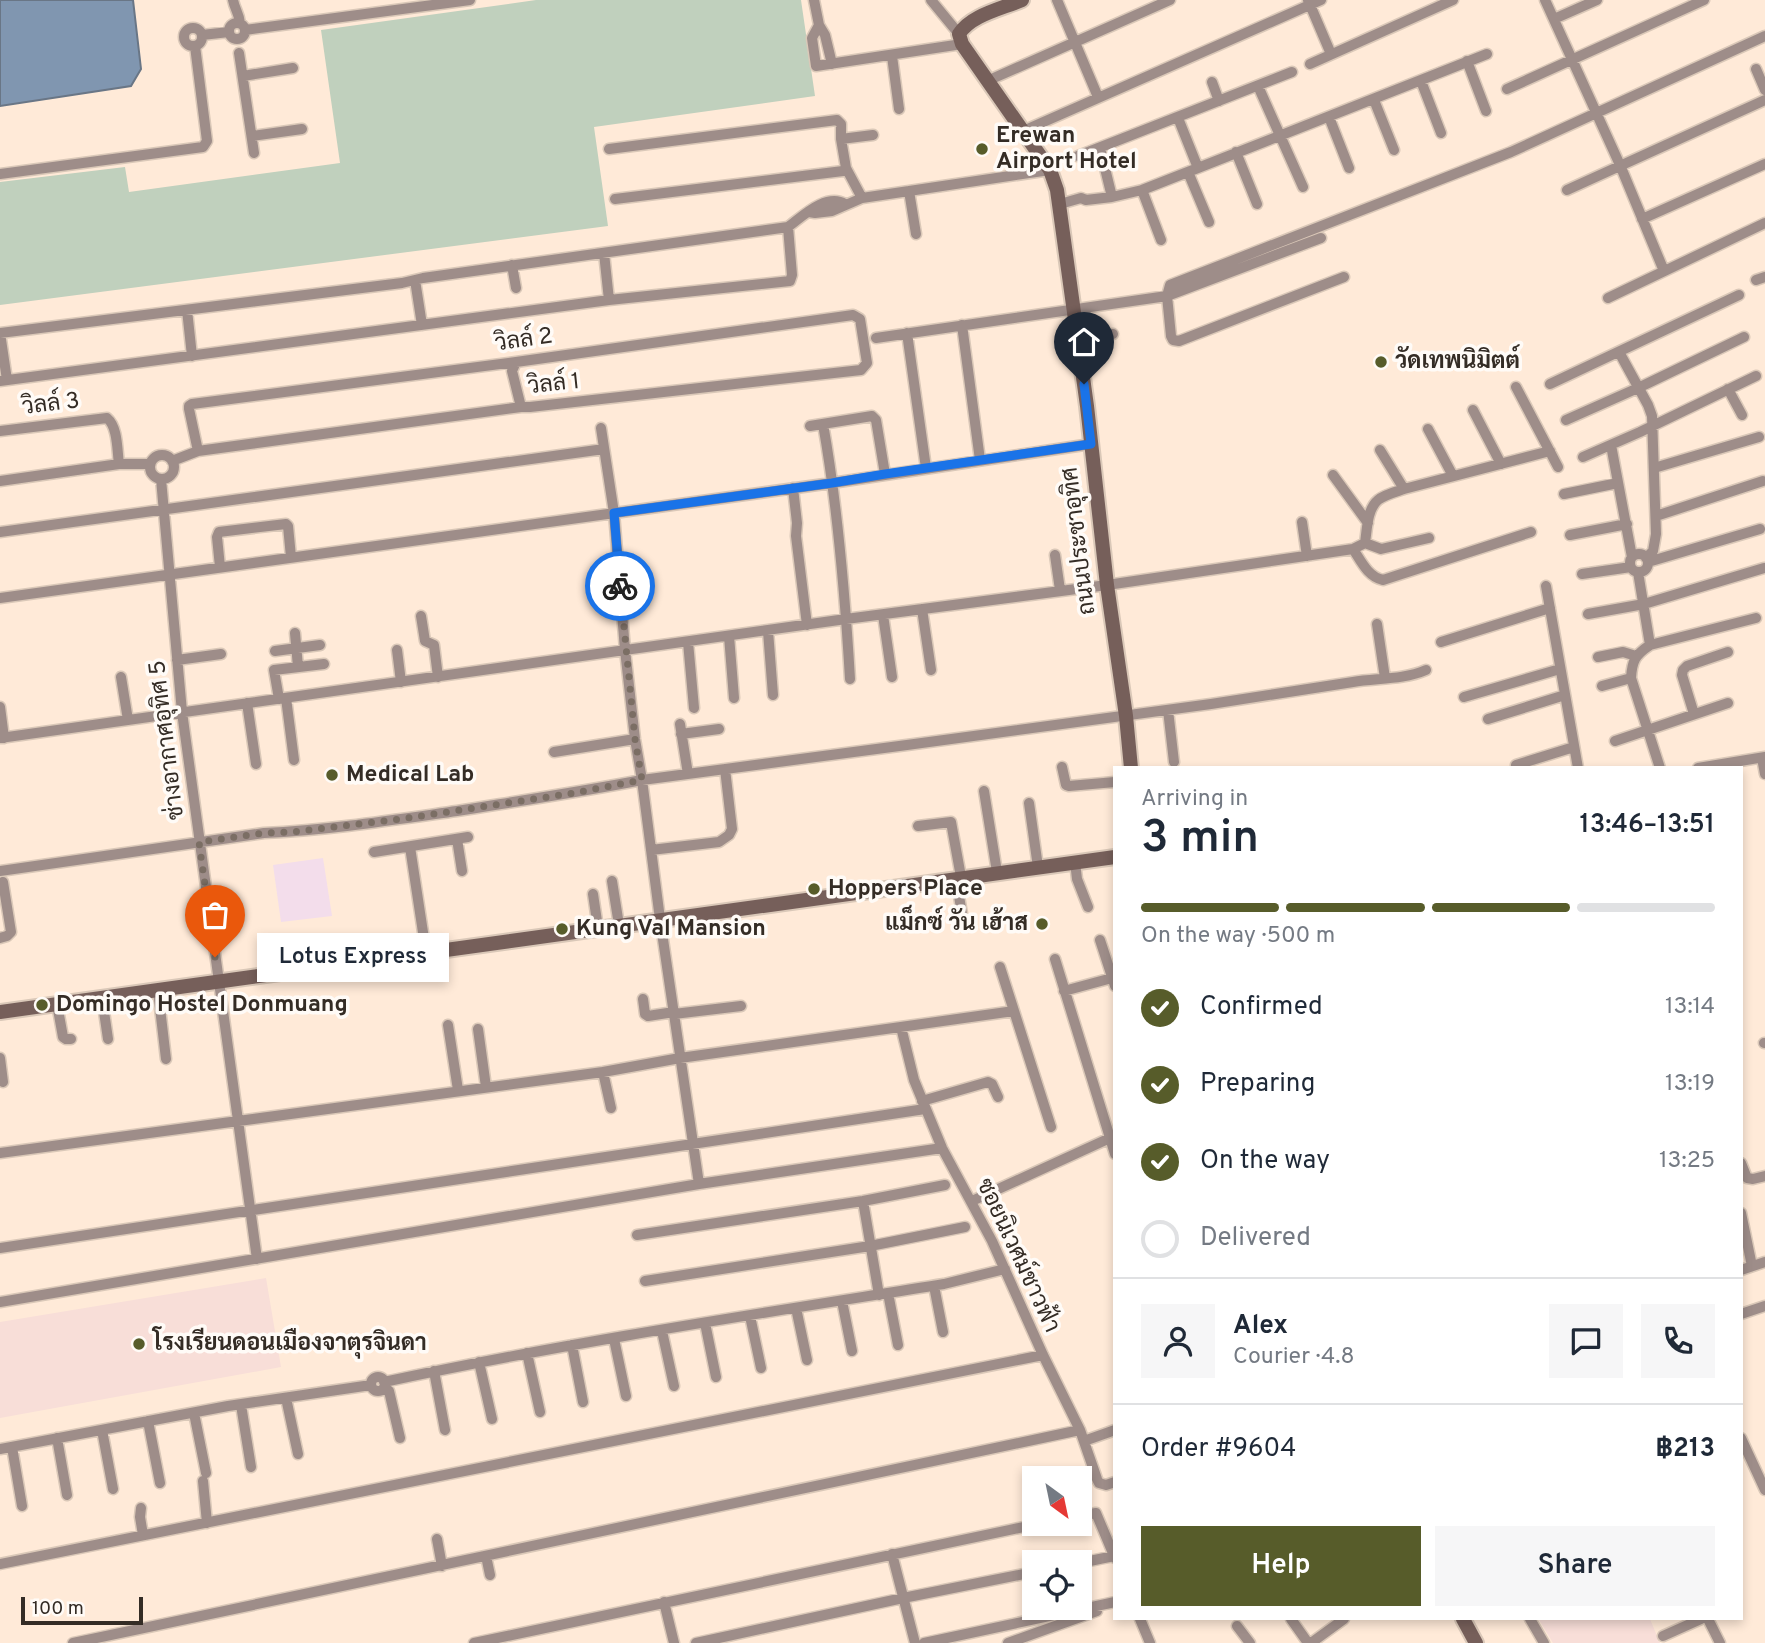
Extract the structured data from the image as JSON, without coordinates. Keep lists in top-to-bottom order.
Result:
{
  "streets": {
    "street": [
      "วิลล์ 2",
      "วิลล์ 1",
      "วิลล์ 3",
      "ถนนประชาอุทิศ",
      "ช่างอากาศอุทิศ 5",
      "ซอยนิเวศม์ชาวฟ้า"
    ]
  },
  "crossings": [
    ["วิลล์ 2", "วิลล์ 1"],
    ["วิลล์ 1", "ช่างอากาศอุทิศ 5"]
  ],
  "places": [
    "Erewan Airport Hotel",
    "วัดเทพนิมิตต์",
    "Medical Lab",
    "Hoppers Place",
    "แม็กซ์ วัน เฮ้าส",
    "Kung Val Mansion",
    "Lotus Express",
    "Domingo Hostel Donmuang",
    "โรงเรียนดอนเมืองจาตุรจินดา"
  ],
  "scale_bar": "100 m",
  "north": "bottom right",
  "page": {
    "heading": ["3 min", "Arriving in", "13:46–13:51"],
    "panel": [
      "Alex",
      "Courier · 4.8",
      "Order #9604",
      "฿213"
    ],
    "bar": "On the way · 500 m",
    "bubble": "Lotus Express",
    "list": [
      ["Confirmed", "13:14"],
      ["Preparing", "13:19"],
      ["On the way", "13:25"],
      "Delivered"
    ],
    "buttons": ["Help", "Share"],
    "scale": "100 m"
  }
}
